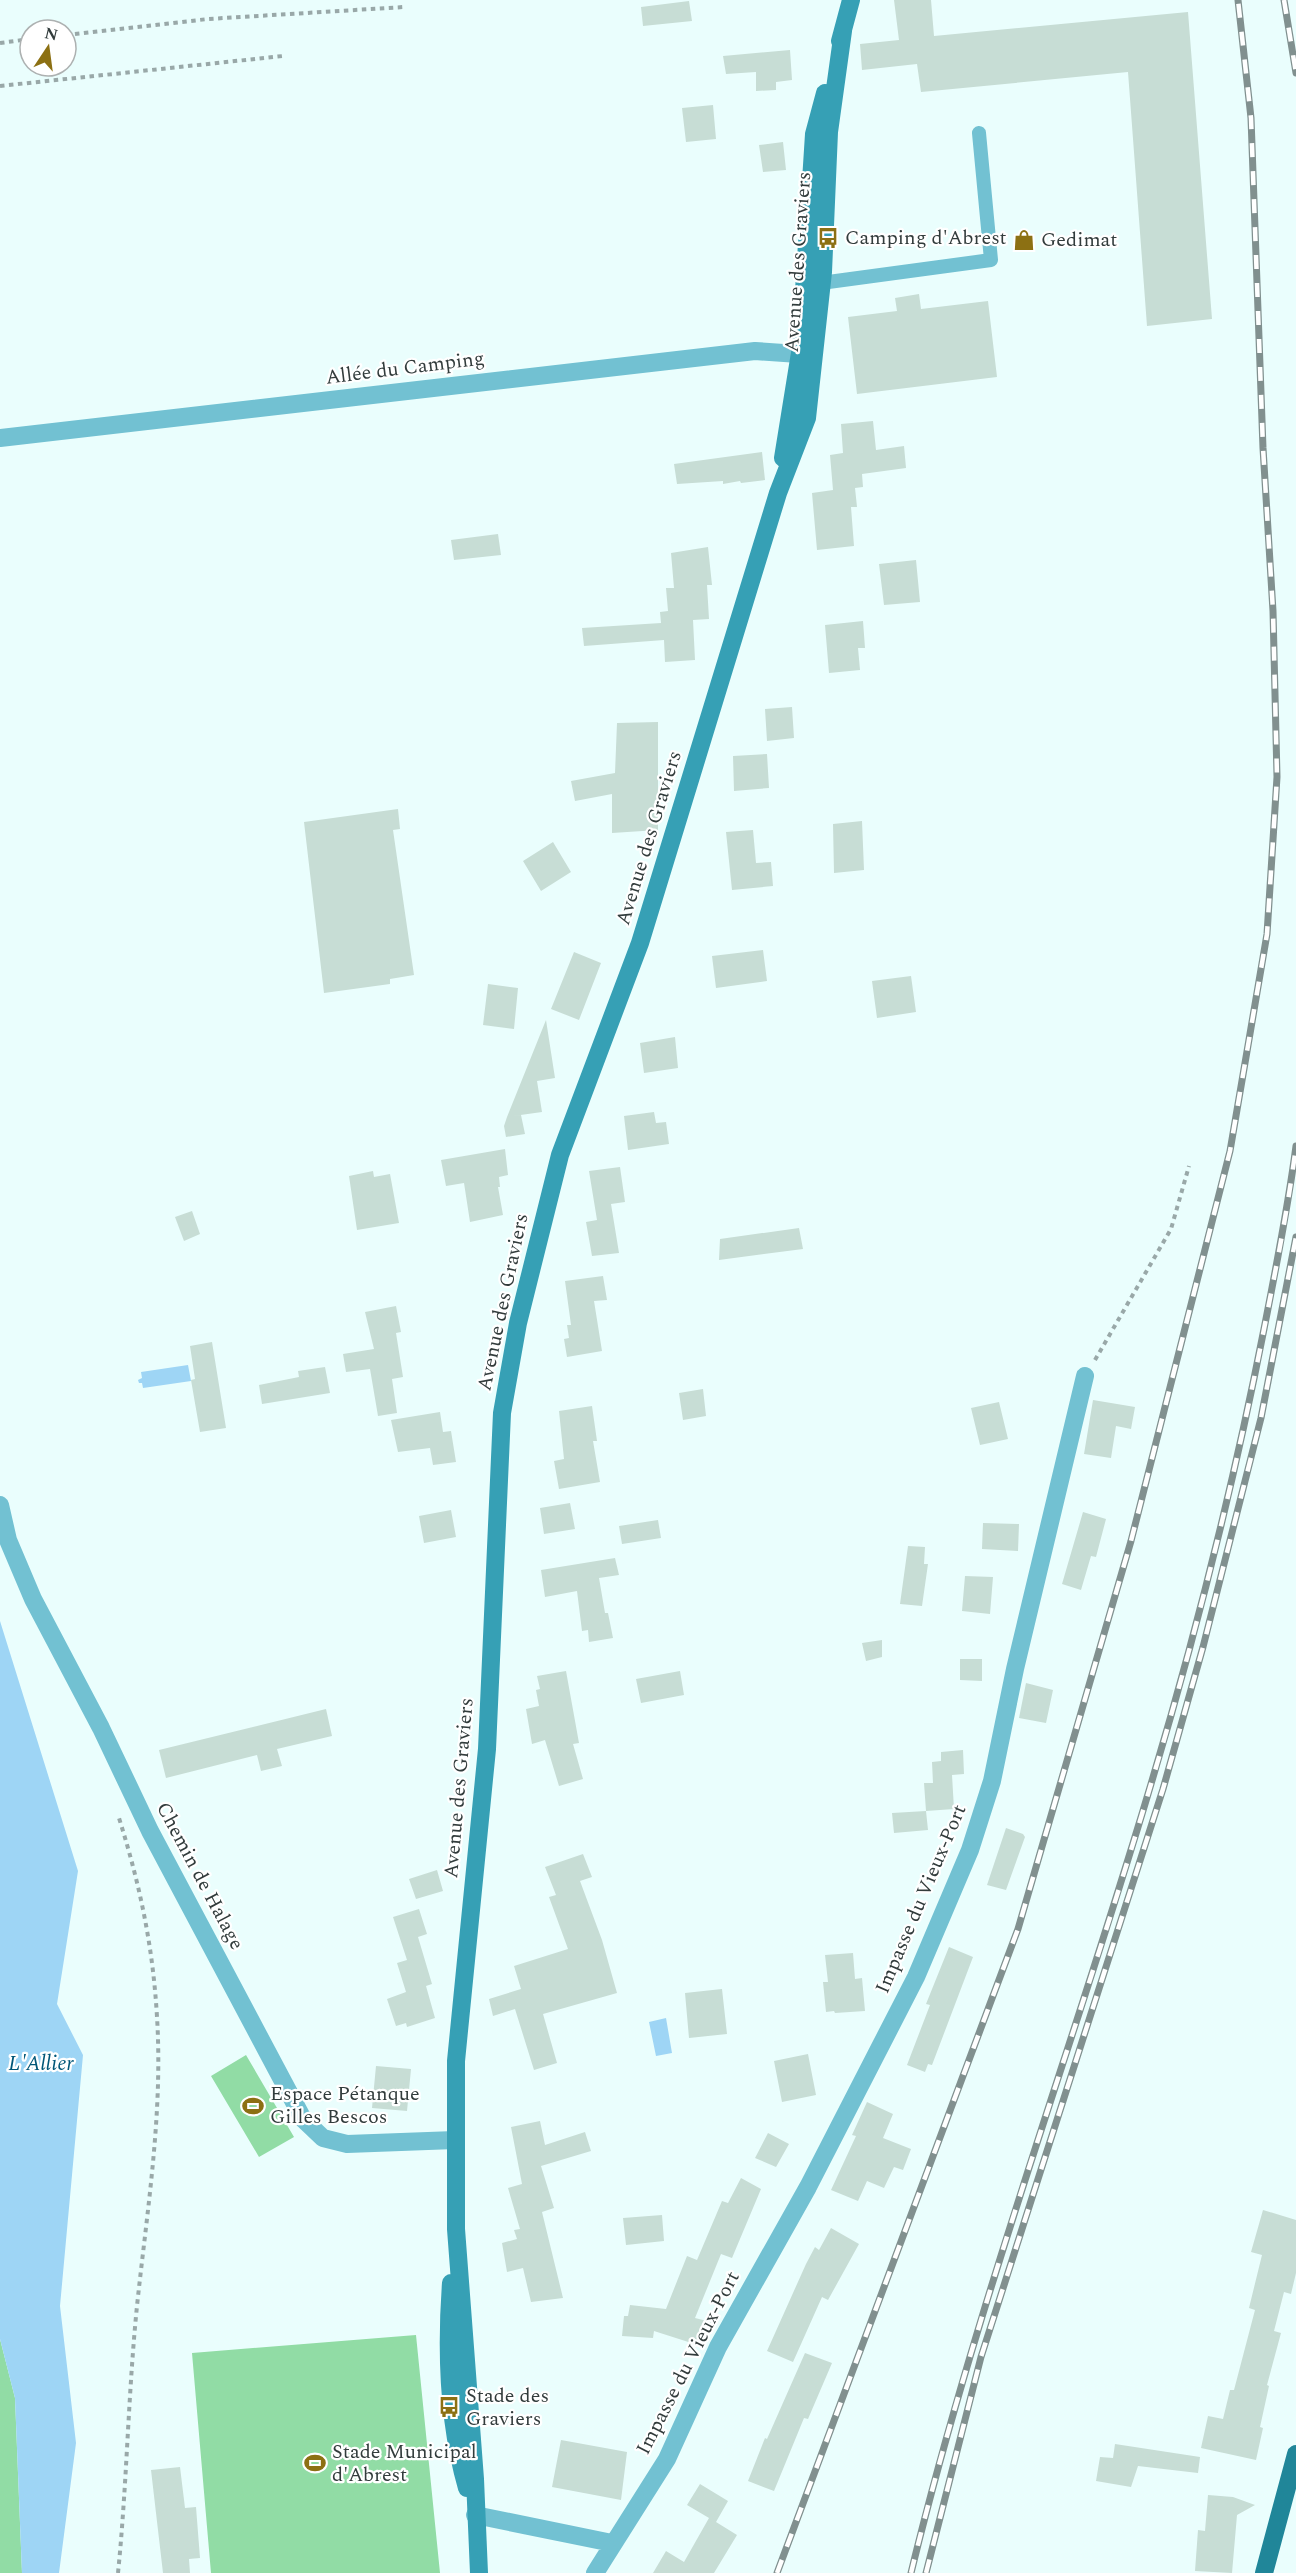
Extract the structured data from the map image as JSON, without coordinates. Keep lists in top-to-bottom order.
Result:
{
  "streets": {
    "street": [
      "Avenue des Graviers",
      "Allée du Camping",
      "Chemin de Halage",
      "Impasse du Vieux-Port"
    ]
  },
  "crossings": [
    ["Avenue des Graviers", "Allée du Camping"],
    ["Avenue des Graviers", "Chemin de Halage"]
  ],
  "water": ["L'Allier"],
  "places": {
    "bus stop": ["Camping d'Abrest", "Stade des Graviers"],
    "shop": ["Gedimat"],
    "sports": ["Espace Pétanque Gilles Bescos", "Stade Municipal d'Abrest"]
  },
  "north": "top"
}
